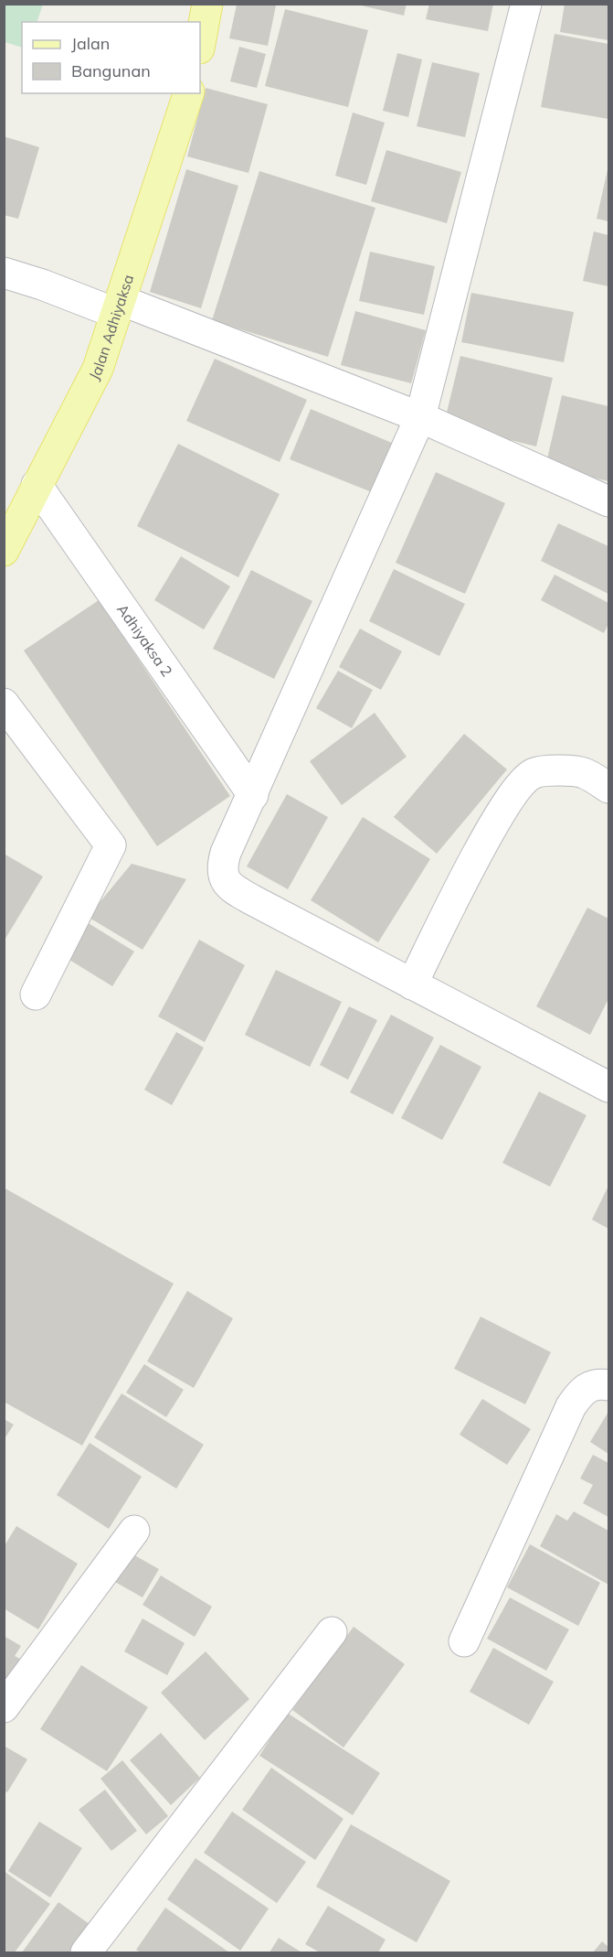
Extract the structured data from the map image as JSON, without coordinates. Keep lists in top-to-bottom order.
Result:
{
  "streets": {
    "main road": ["Jalan Adhiyaksa"],
    "street": ["Adhiyaksa 2"]
  },
  "crossings": [
    ["Jalan Adhiyaksa", "Adhiyaksa 2"]
  ],
  "legend": ["Jalan", "Bangunan"]
}
